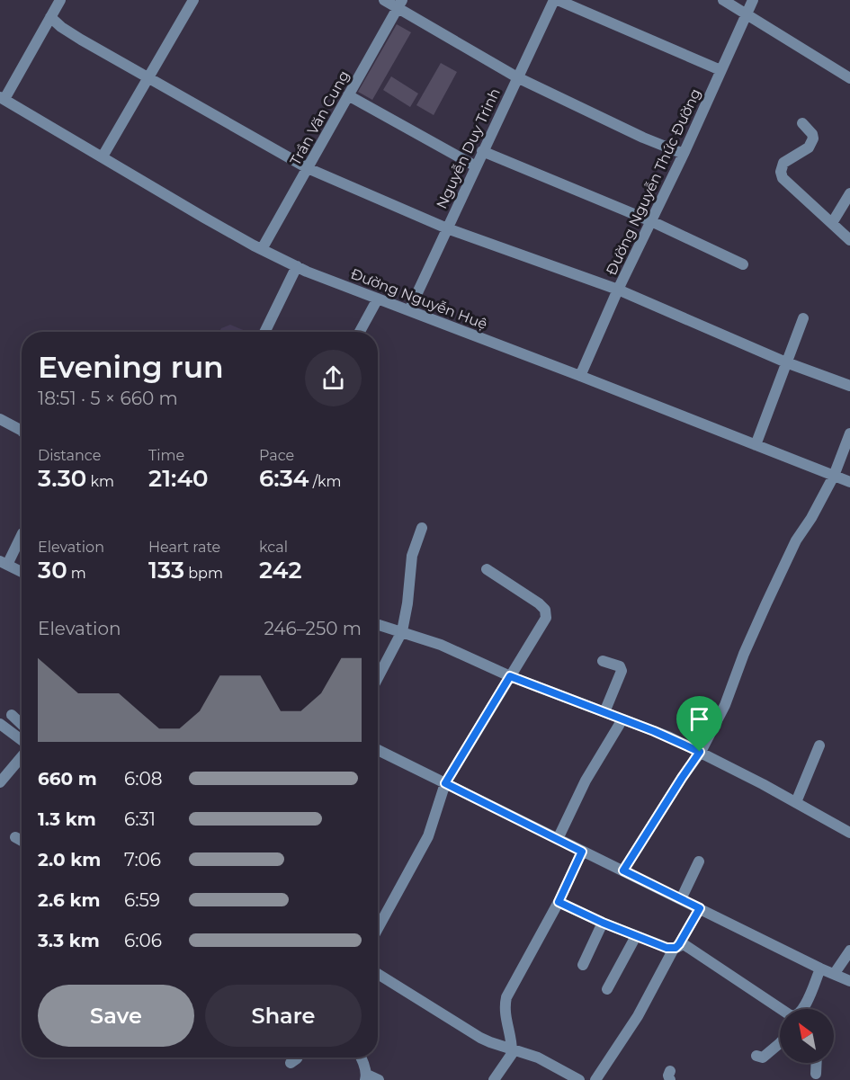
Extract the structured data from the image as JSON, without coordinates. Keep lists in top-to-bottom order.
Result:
{
  "streets": {
    "street": [
      "Trần Văn Cung",
      "Nguyễn Duy Trinh",
      "Đường Nguyễn Thức Đường",
      "Đường Nguyễn Huệ"
    ]
  },
  "crossings": [
    ["Trần Văn Cung", "Đường Nguyễn Huệ"],
    ["Nguyễn Duy Trinh", "Đường Nguyễn Huệ"],
    ["Đường Nguyễn Thức Đường", "Đường Nguyễn Huệ"]
  ],
  "north": "top left",
  "page": {
    "heading": ["Evening run", "18:51 · 5 × 660 m"],
    "stats": [
      ["Distance", "3.30 km"],
      ["Time", "21:40"],
      ["Pace", "6:34 /km"],
      ["Elevation", "30 m"],
      ["Heart rate", "133 bpm"],
      ["kcal", "242"]
    ],
    "chart": ["Elevation", "246–250 m"],
    "list": [
      {
        "name": "660 m",
        "note": "6:08"
      },
      {
        "name": "1.3 km",
        "note": "6:31"
      },
      {
        "name": "2.0 km",
        "note": "7:06"
      },
      {
        "name": "2.6 km",
        "note": "6:59"
      },
      {
        "name": "3.3 km",
        "note": "6:06"
      }
    ],
    "buttons": ["Save", "Share"]
  }
}
